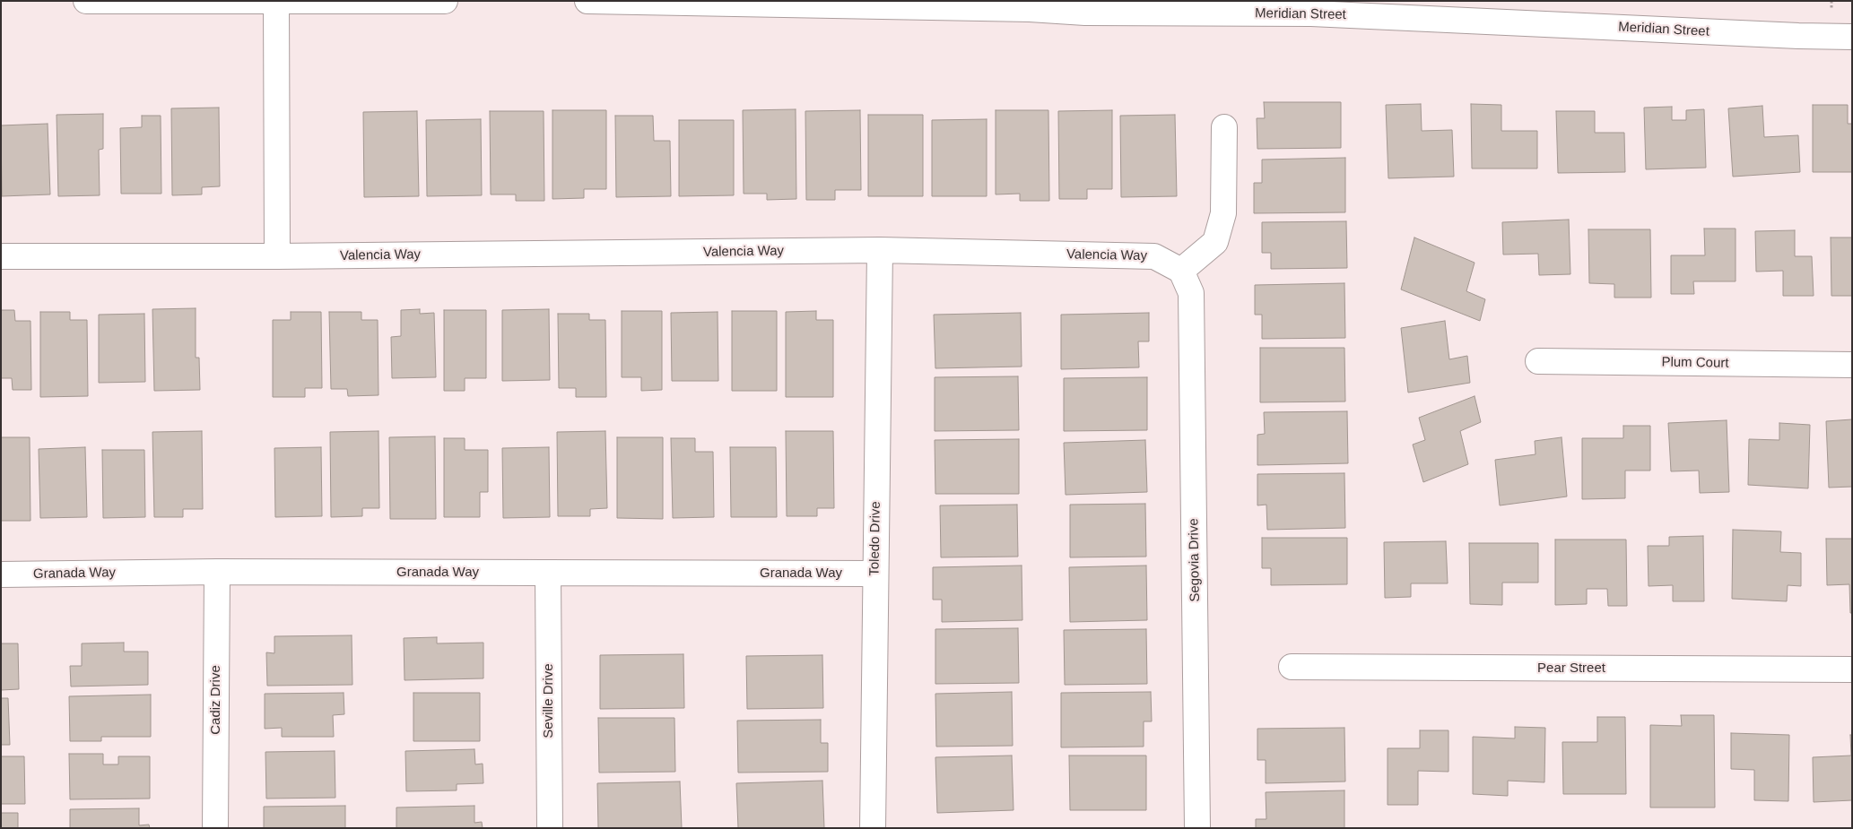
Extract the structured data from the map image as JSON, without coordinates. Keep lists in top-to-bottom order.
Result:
{
  "streets": {
    "street": [
      "Meridian Street",
      "Valencia Way",
      "Plum Court",
      "Toledo Drive",
      "Segovia Drive",
      "Granada Way",
      "Pear Street",
      "Cadiz Drive",
      "Seville Drive"
    ]
  },
  "crossings": [
    ["Valencia Way", "Toledo Drive"],
    ["Valencia Way", "Segovia Drive"],
    ["Toledo Drive", "Granada Way"],
    ["Granada Way", "Cadiz Drive"],
    ["Granada Way", "Seville Drive"]
  ]
}
